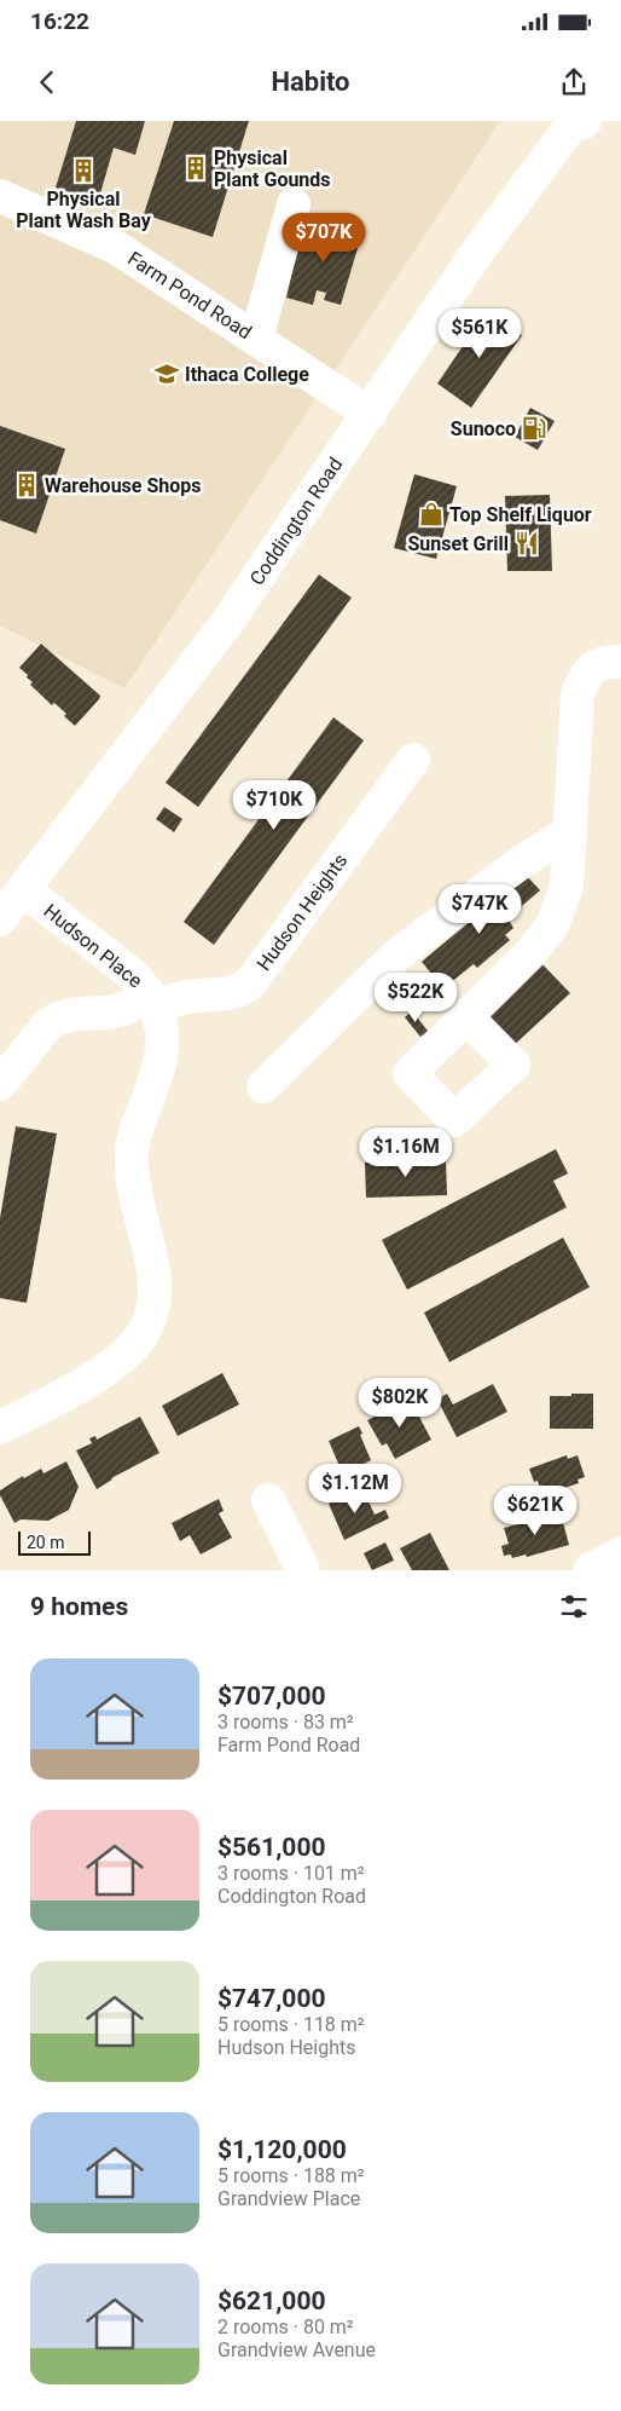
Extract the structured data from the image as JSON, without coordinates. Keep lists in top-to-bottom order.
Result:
{
  "streets": {
    "street": [
      "Farm Pond Road",
      "Coddington Road",
      "Hudson Heights",
      "Hudson Place"
    ]
  },
  "crossings": [
    ["Farm Pond Road", "Coddington Road"],
    ["Coddington Road", "Hudson Place"],
    ["Hudson Heights", "Hudson Place"]
  ],
  "places": {
    "building": ["Physical Plant Gounds", "Physical Plant Wash Bay", "Warehouse Shops"],
    "school or university": ["Ithaca College"],
    "fuel station": ["Sunoco"],
    "shop": ["Top Shelf Liquor"],
    "restaurant": ["Sunset Grill"]
  },
  "scale_bar": "20 m",
  "page": {
    "status": "16:22",
    "header": "Habito",
    "price": [
      "$707K",
      "$561K",
      "$710K",
      "$747K",
      "$522K",
      "$1.16M",
      "$802K",
      "$1.12M",
      "$621K"
    ],
    "scale": "20 m",
    "heading": "9 homes",
    "list": [
      {
        "name": "$707,000",
        "note": "3 rooms · 83 m² · Farm Pond Road"
      },
      {
        "name": "$561,000",
        "note": "3 rooms · 101 m² · Coddington Road"
      },
      {
        "name": "$747,000",
        "note": "5 rooms · 118 m² · Hudson Heights"
      },
      {
        "name": "$1,120,000",
        "note": "5 rooms · 188 m² · Grandview Place"
      },
      {
        "name": "$621,000",
        "note": "2 rooms · 80 m² · Grandview Avenue"
      }
    ]
  }
}
